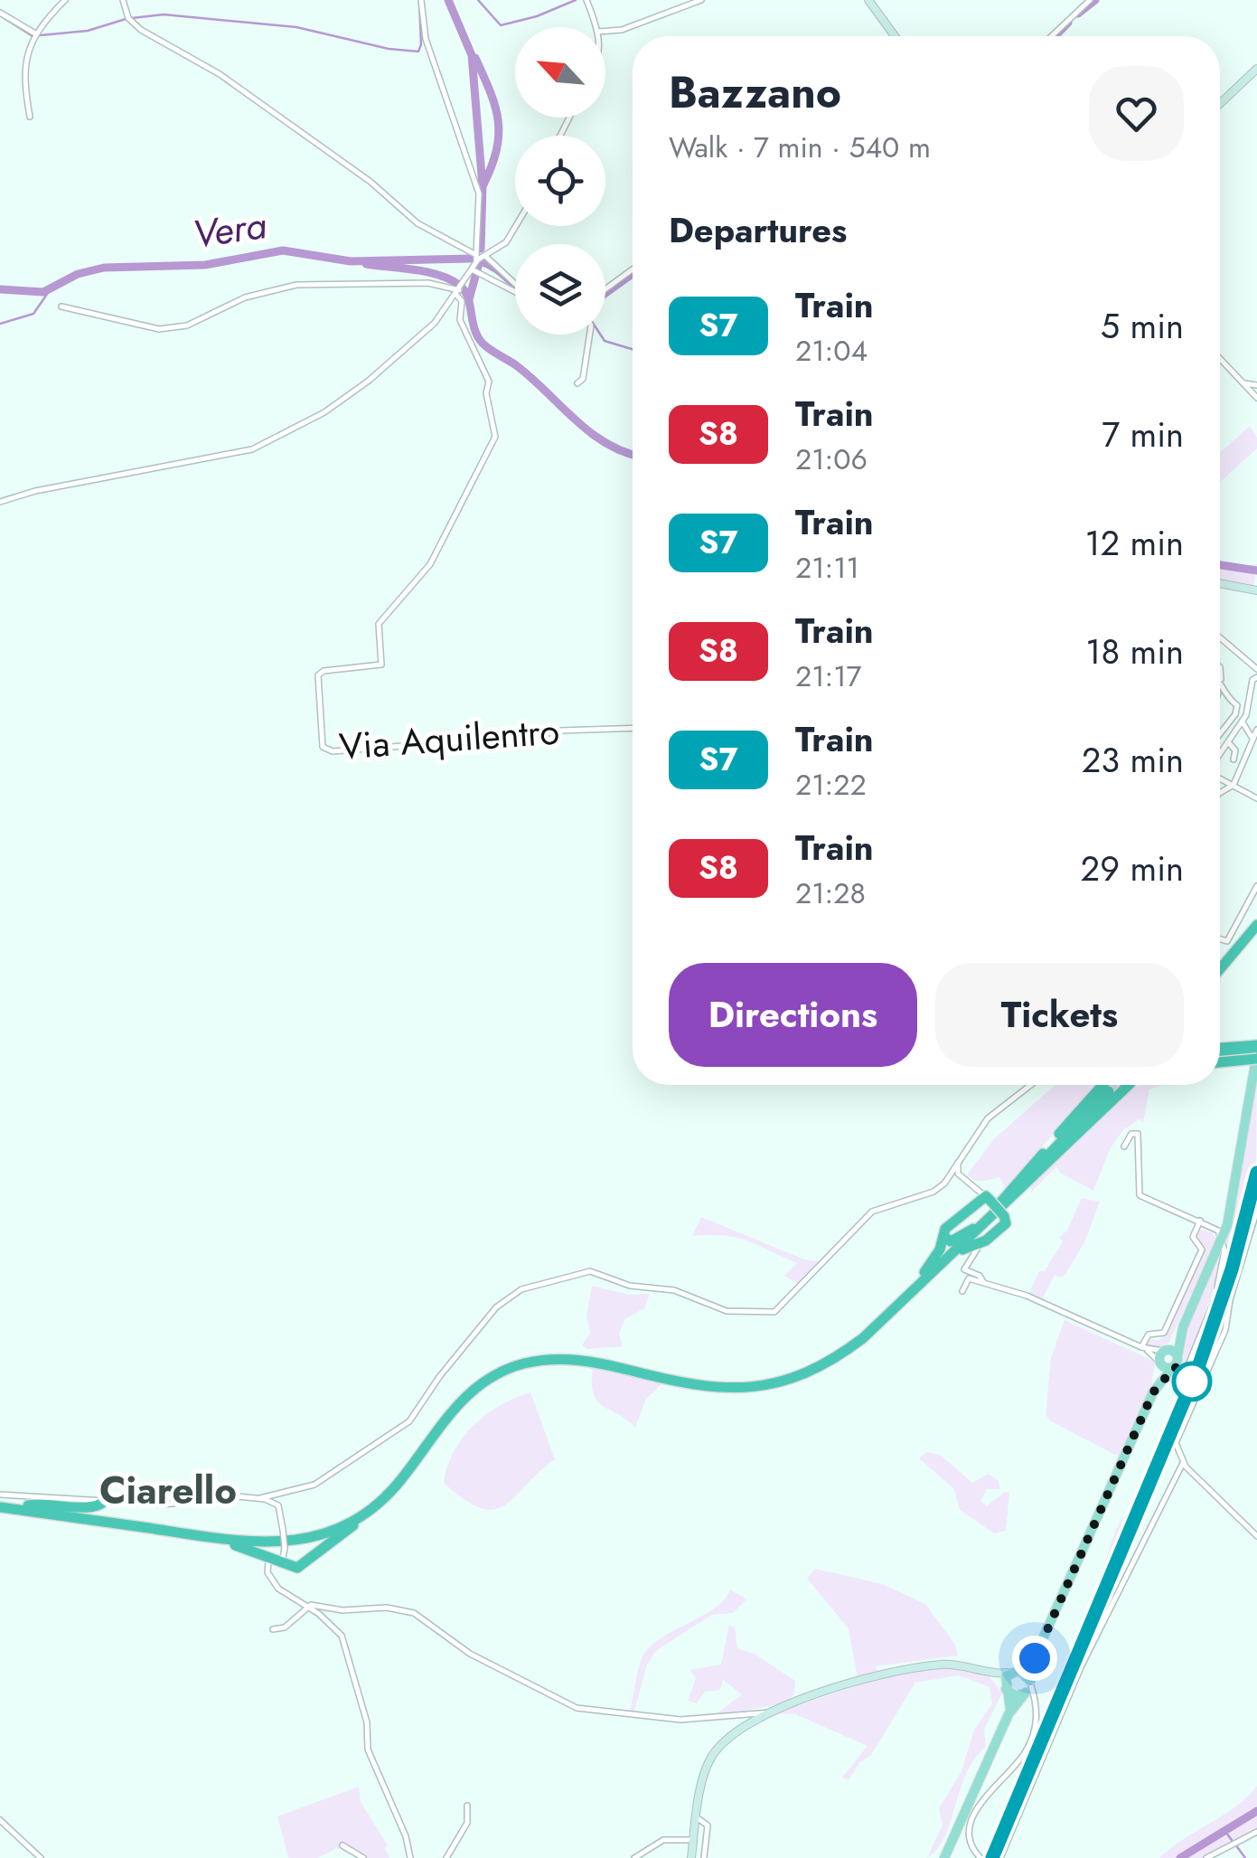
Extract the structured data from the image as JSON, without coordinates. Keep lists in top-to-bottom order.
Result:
{
  "streets": {
    "street": ["Via Aquilentro"]
  },
  "districts": ["Ciarello"],
  "water": ["Vera"],
  "north": "top left",
  "page": {
    "heading": [
      ["Bazzano", "Walk · 7 min · 540 m"],
      "Departures"
    ],
    "list": [
      {
        "mark": "S7",
        "name": "Train",
        "note": "21:04",
        "value": "5 min"
      },
      {
        "mark": "S8",
        "name": "Train",
        "note": "21:06",
        "value": "7 min"
      },
      {
        "mark": "S7",
        "name": "Train",
        "note": "21:11",
        "value": "12 min"
      },
      {
        "mark": "S8",
        "name": "Train",
        "note": "21:17",
        "value": "18 min"
      },
      {
        "mark": "S7",
        "name": "Train",
        "note": "21:22",
        "value": "23 min"
      },
      {
        "mark": "S8",
        "name": "Train",
        "note": "21:28",
        "value": "29 min"
      }
    ],
    "buttons": ["Directions", "Tickets"]
  }
}
